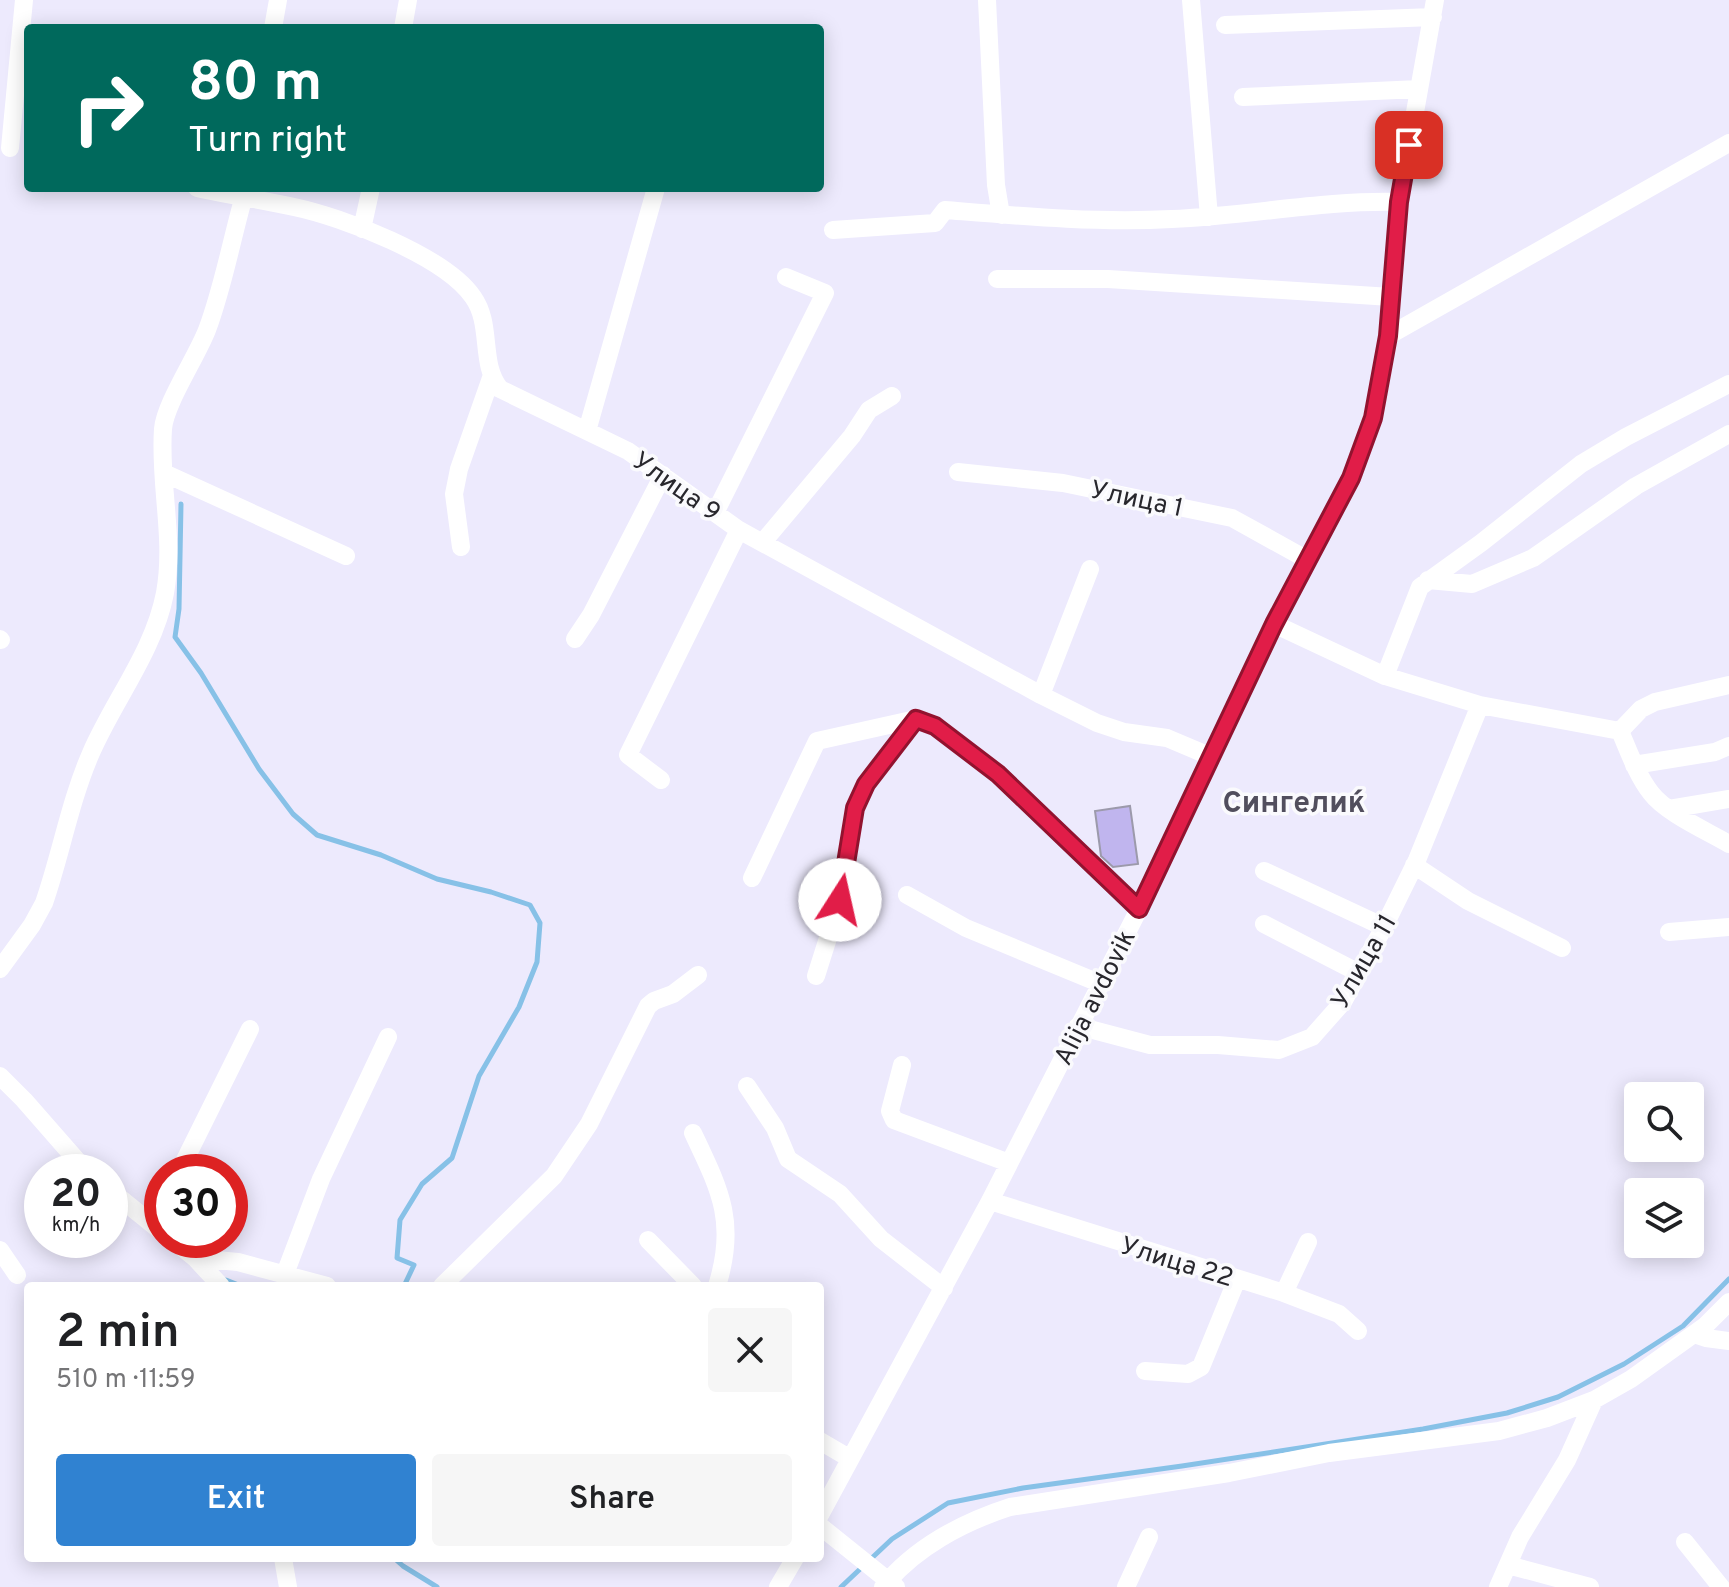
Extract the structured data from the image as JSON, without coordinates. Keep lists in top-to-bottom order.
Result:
{
  "streets": {
    "street": [
      "Улица 9",
      "Улица 1",
      "Улица 11",
      "Alija avdovik",
      "Улица 22"
    ]
  },
  "crossings": [
    ["Улица 9", "Alija avdovik"],
    ["Улица 1", "Alija avdovik"],
    ["Улица 11", "Alija avdovik"],
    ["Alija avdovik", "Улица 22"]
  ],
  "districts": ["Сингелиќ"],
  "page": {
    "turn": ["80 m", "Turn right"],
    "speed": "20 km/h",
    "limit": "30",
    "heading": ["2 min", "510 m · 11:59"],
    "buttons": ["Exit", "Share"]
  }
}
